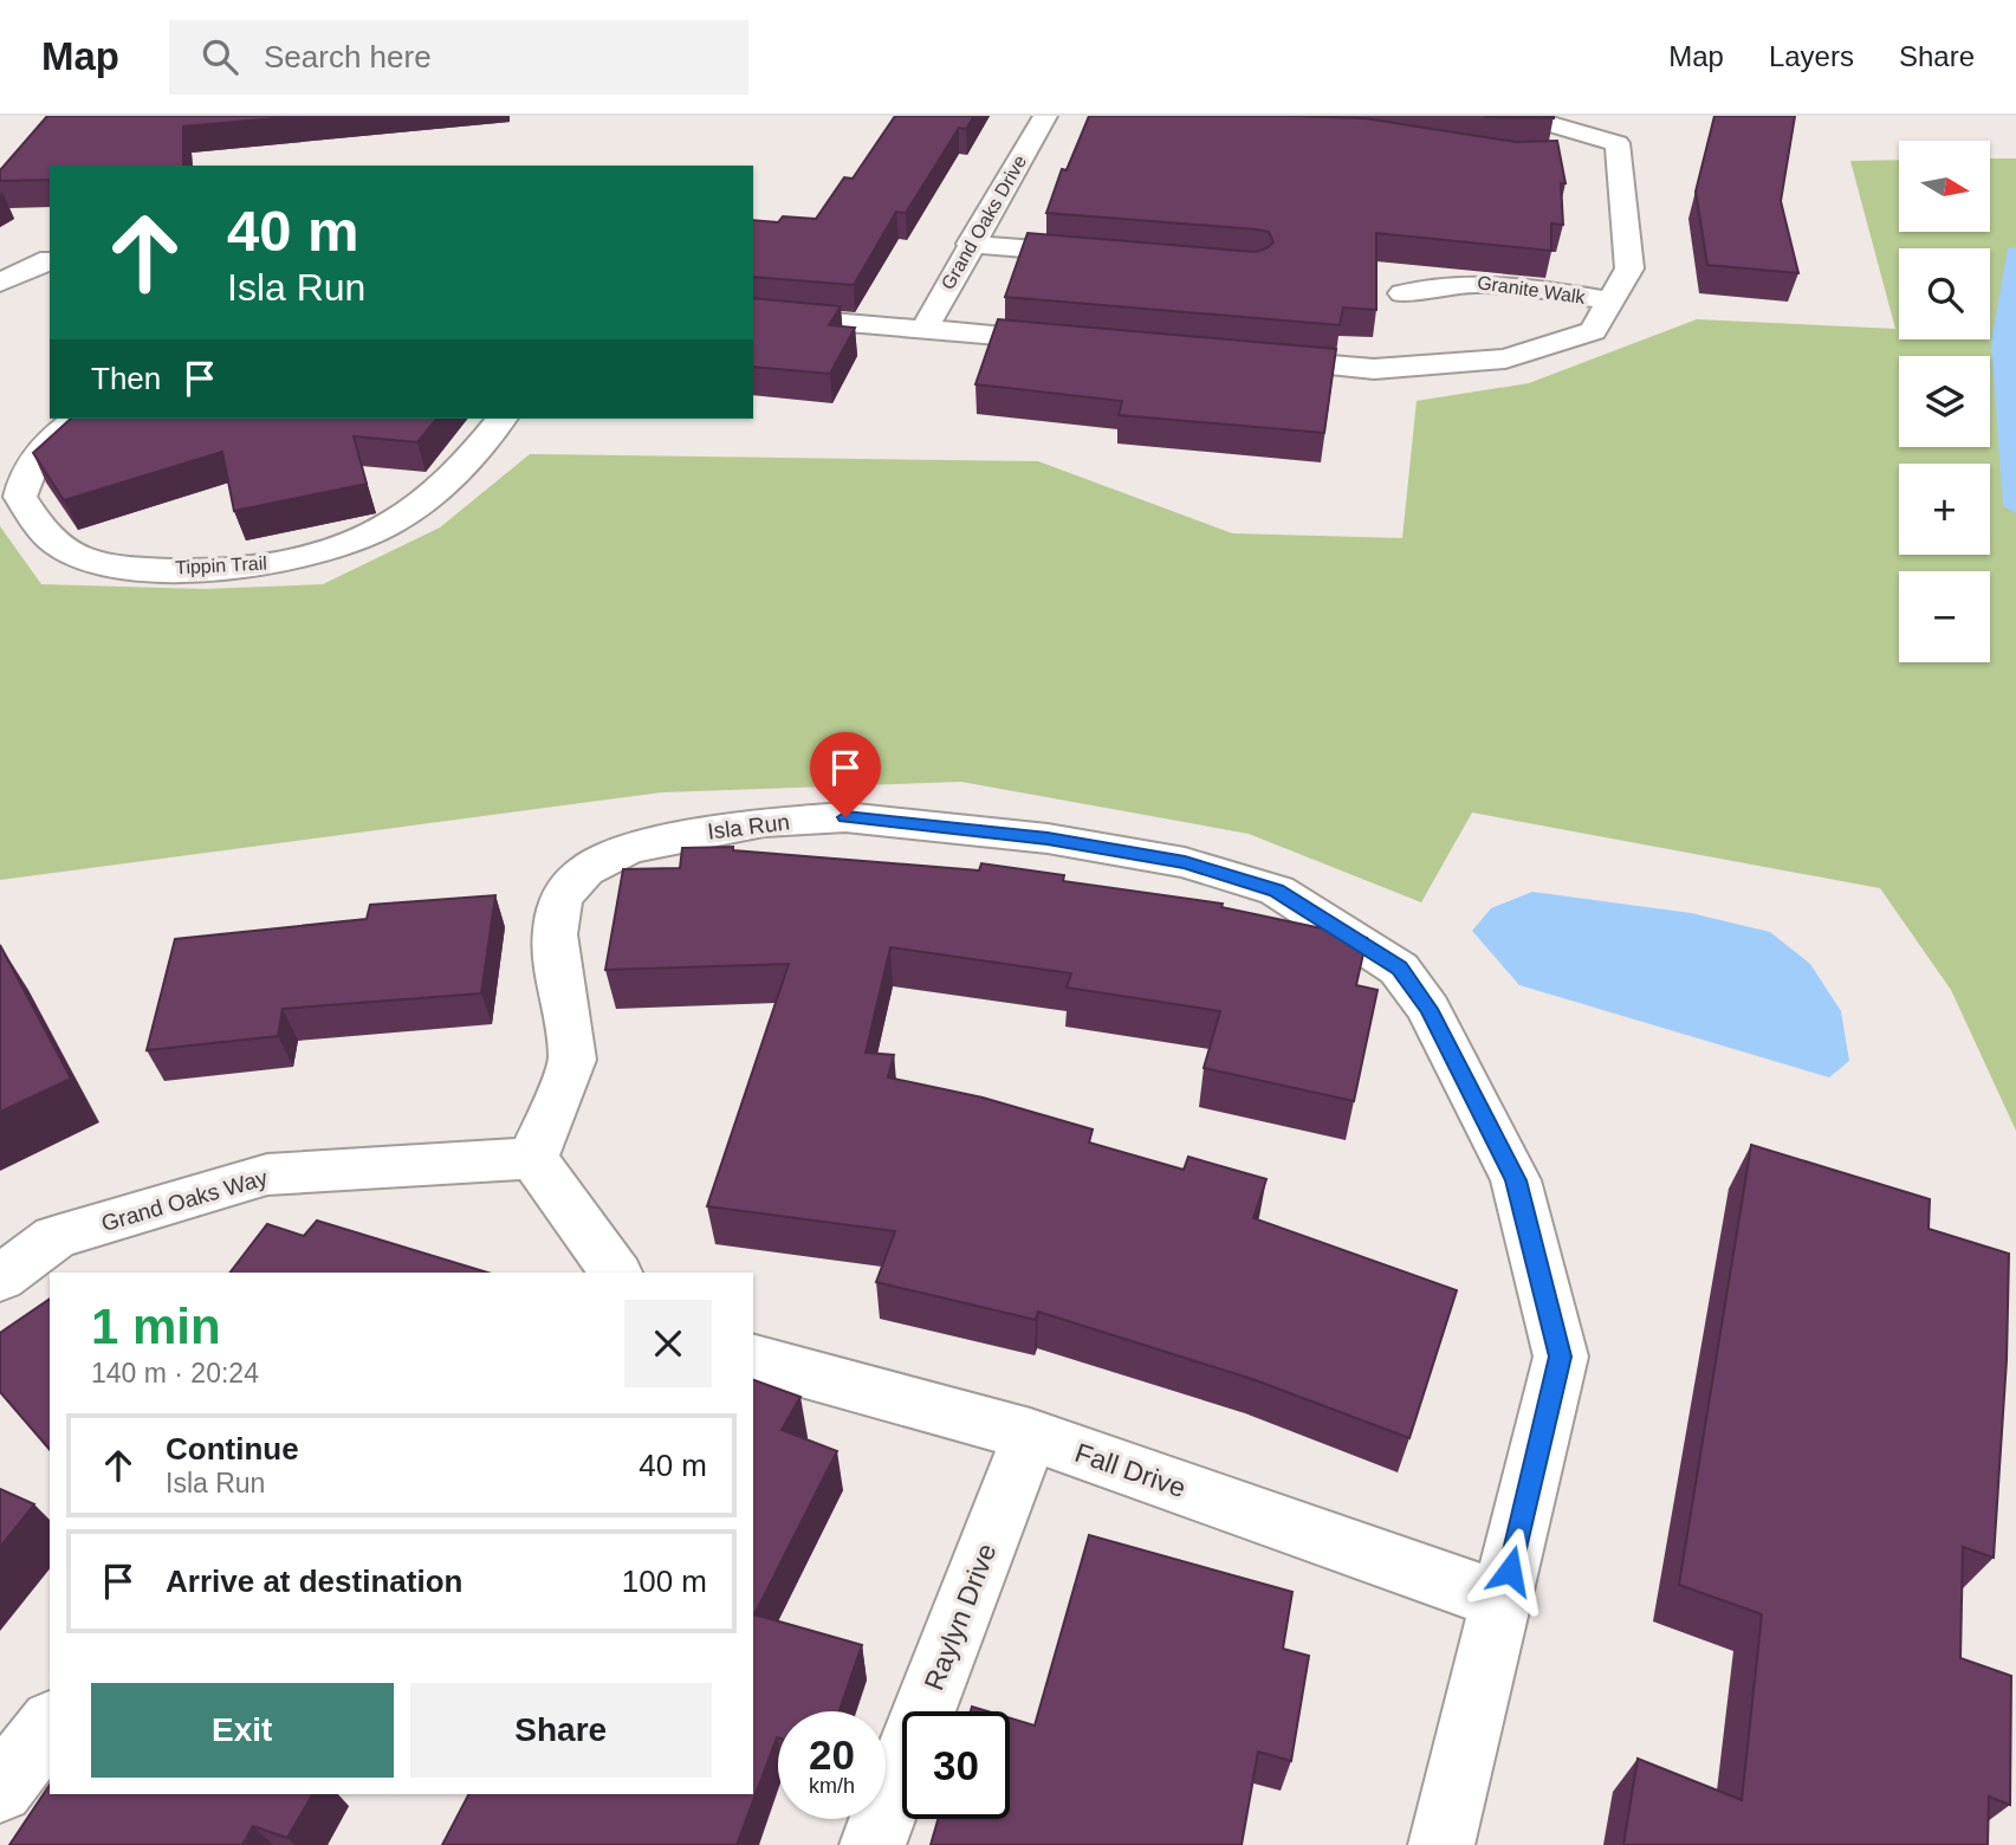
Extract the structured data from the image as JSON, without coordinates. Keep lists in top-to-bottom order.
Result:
{
  "streets": {
    "street": [
      "Grand Oaks Drive",
      "Granite Walk",
      "Tippin Trail",
      "Isla Run",
      "Grand Oaks Way",
      "Fall Drive",
      "Raylyn Drive"
    ]
  },
  "crossings": [
    ["Isla Run", "Grand Oaks Way"],
    ["Isla Run", "Fall Drive"],
    ["Fall Drive", "Raylyn Drive"]
  ],
  "north": "right",
  "page": {
    "header": "Map",
    "search": "Search here",
    "nav": ["Map", "Layers", "Share"],
    "map_buttons": ["+", "−"],
    "turn": ["40 m", "Isla Run"],
    "then": "Then",
    "heading": ["1 min", "140 m · 20:24"],
    "list": [
      {
        "name": "Continue",
        "note": "Isla Run",
        "value": "40 m"
      },
      {
        "name": "Arrive at destination",
        "value": "100 m"
      }
    ],
    "buttons": ["Exit", "Share"],
    "speed": "20 km/h",
    "limit": "30"
  }
}
